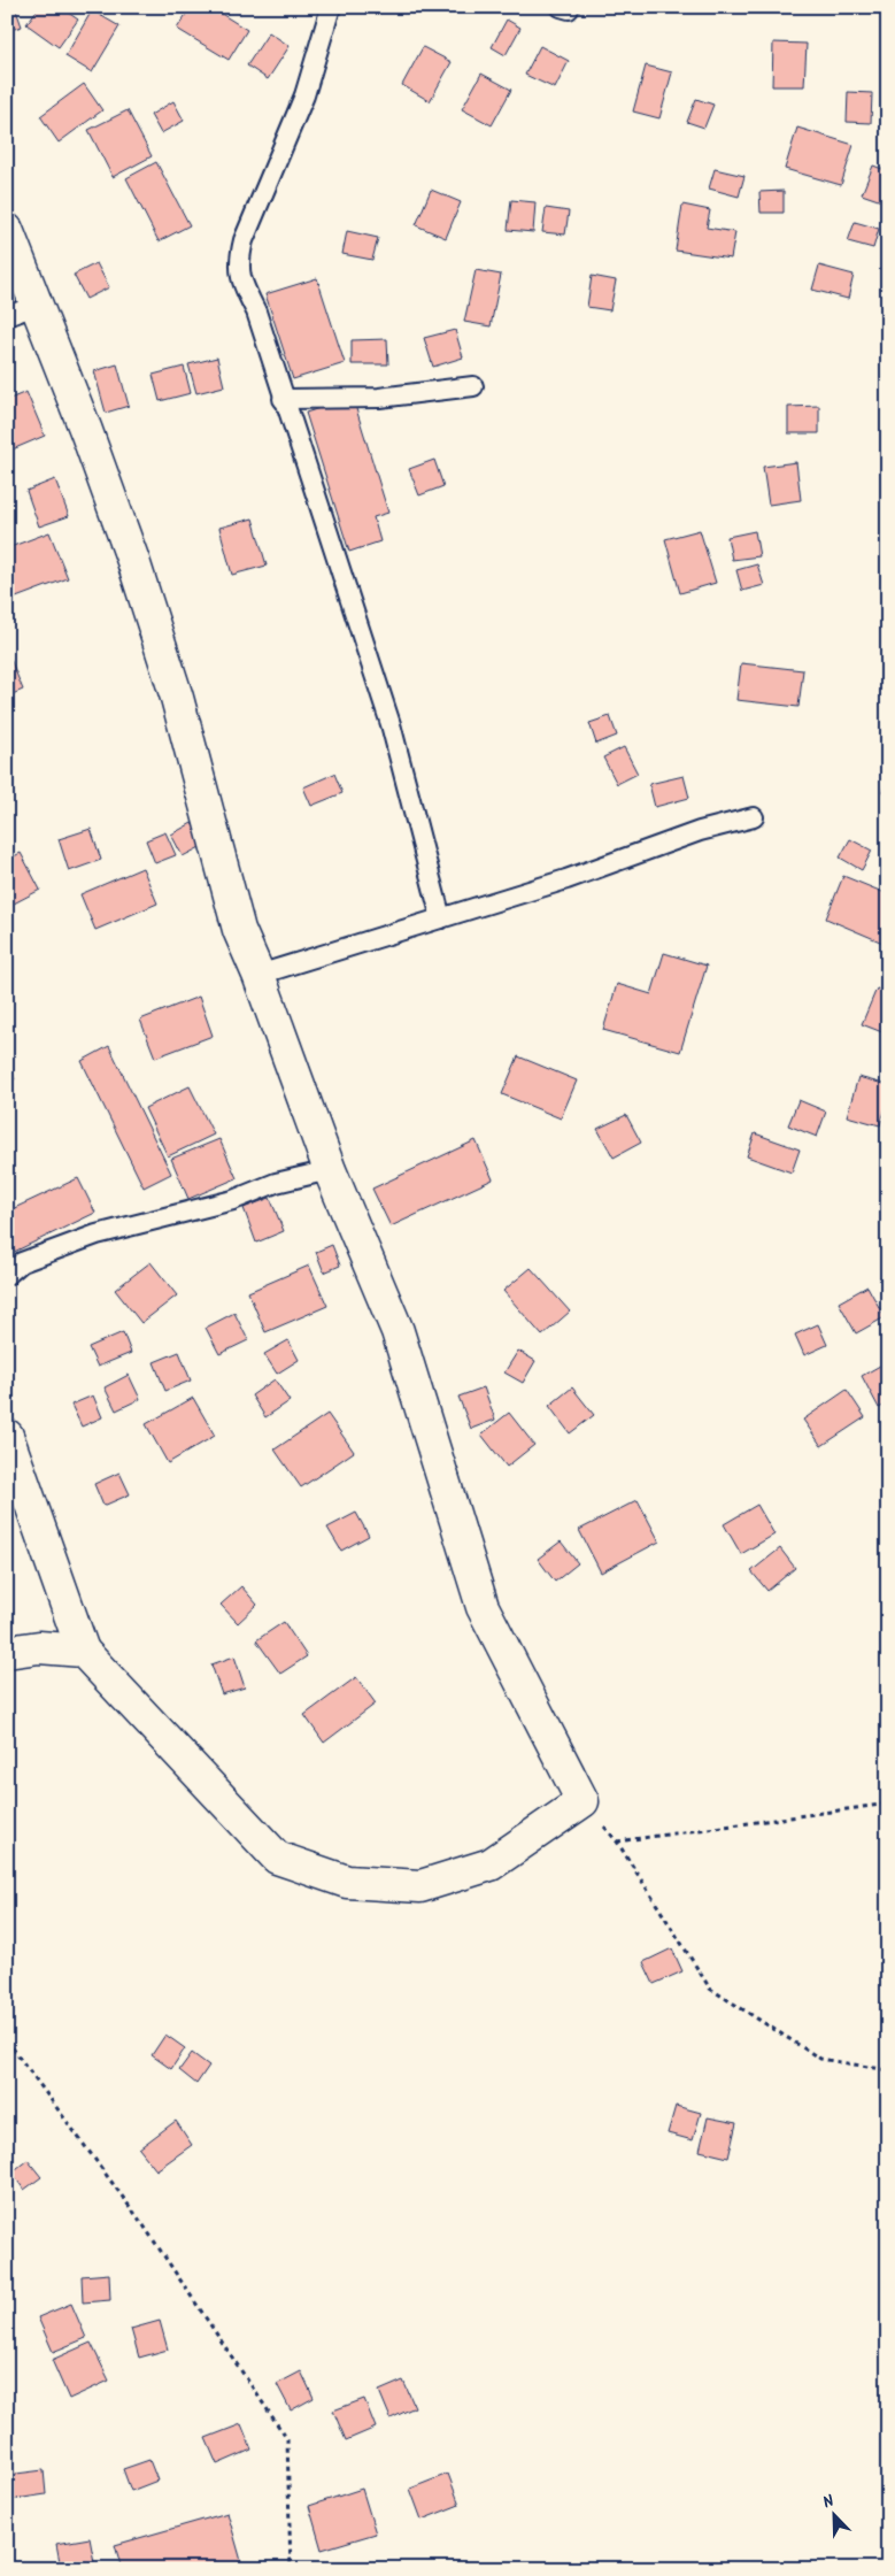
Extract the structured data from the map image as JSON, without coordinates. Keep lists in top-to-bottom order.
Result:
{
  "north": "top left"
}
